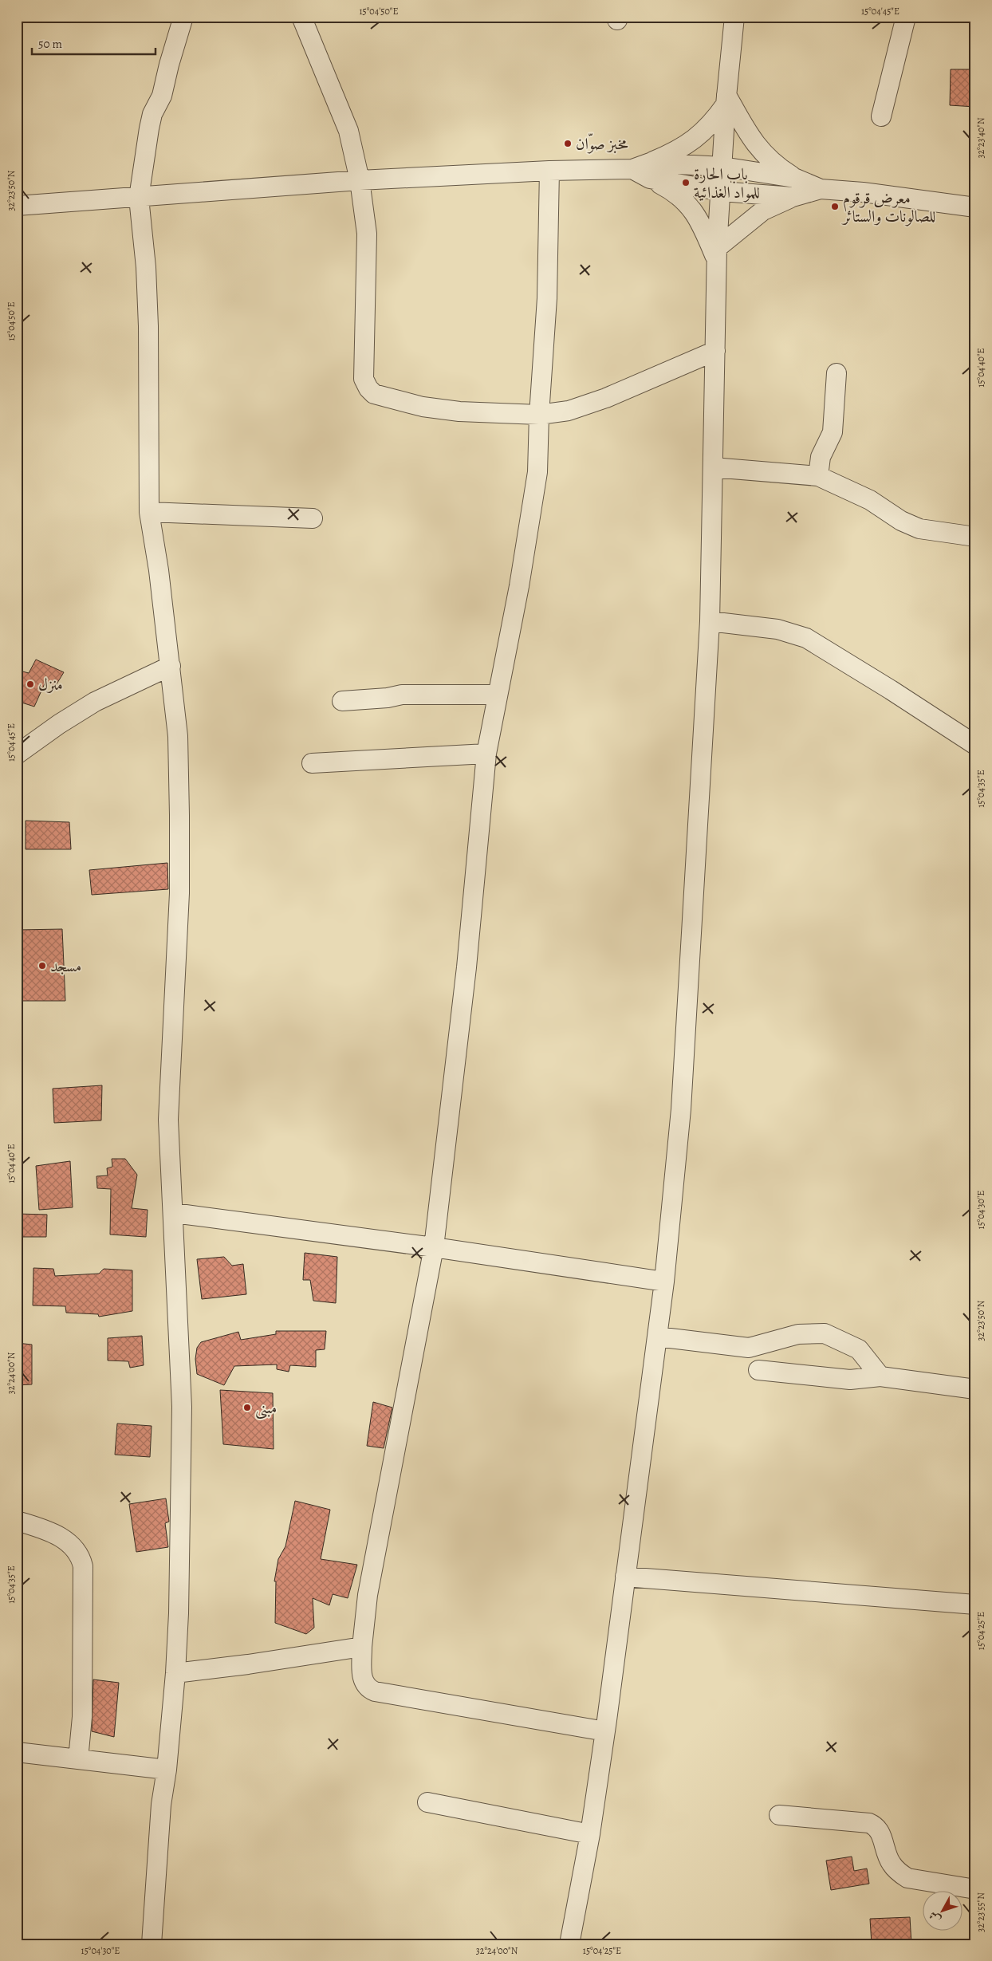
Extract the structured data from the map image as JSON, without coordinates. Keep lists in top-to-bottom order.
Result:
{
  "places": [
    "مخبز صوّان",
    "باب الحارة للمواد الغذائية",
    "معرض قرقوم للصالونات والستائر",
    "منزل",
    "مسجد",
    "مبنى"
  ],
  "scale_bar": "50 m",
  "north": "bottom left",
  "coordinates": [
    "15°04'50\"E",
    "15°04'45\"E",
    "32°23'40\"N",
    "32°23'50\"N",
    "15°04'40\"E",
    "15°04'35\"E",
    "15°04'30\"E",
    "32°24'00\"N",
    "15°04'25\"E",
    "32°23'55\"N"
  ]
}
